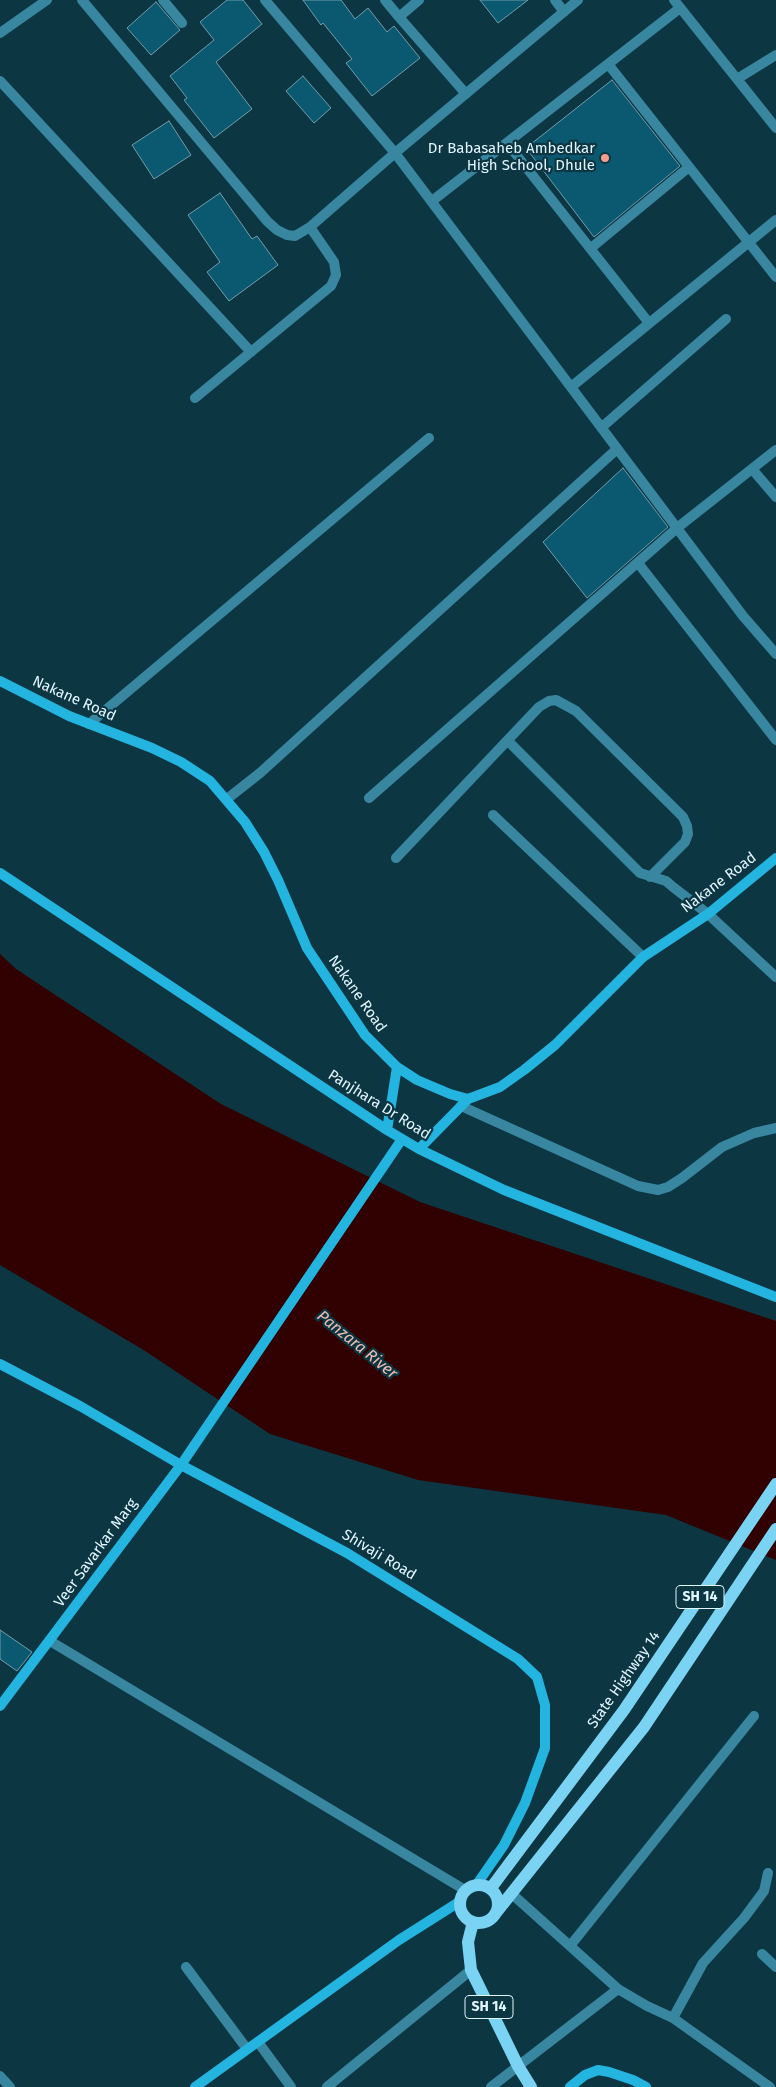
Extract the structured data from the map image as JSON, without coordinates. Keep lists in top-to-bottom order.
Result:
{
  "streets": {
    "main road": ["SH 14", "State Highway 14"],
    "street": [
      "Nakane Road",
      "Panjhara Dr Road",
      "Veer Savarkar Marg",
      "Shivaji Road"
    ]
  },
  "crossings": [
    ["Panjhara Dr Road", "Veer Savarkar Marg"],
    ["Veer Savarkar Marg", "Shivaji Road"],
    ["Shivaji Road", "SH 14"],
    ["Shivaji Road", "State Highway 14"],
    ["SH 14", "State Highway 14"]
  ],
  "water": ["Panzara River"],
  "places": ["Dr Babasaheb Ambedkar High School, Dhule"]
}
